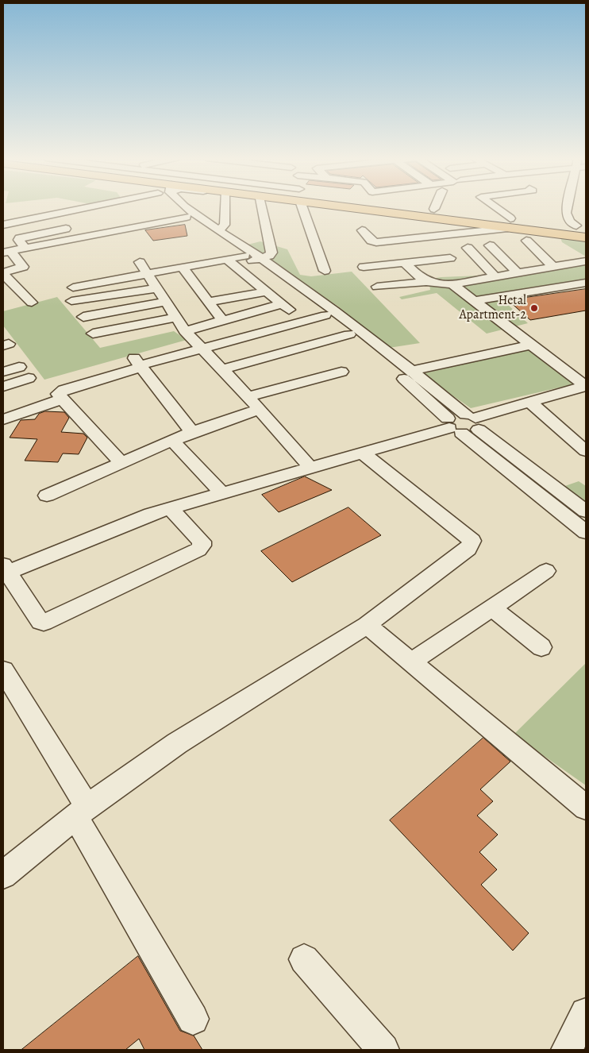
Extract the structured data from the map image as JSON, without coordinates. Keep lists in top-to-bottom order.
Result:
{
  "places": ["Hetal Apartment-2"]
}
